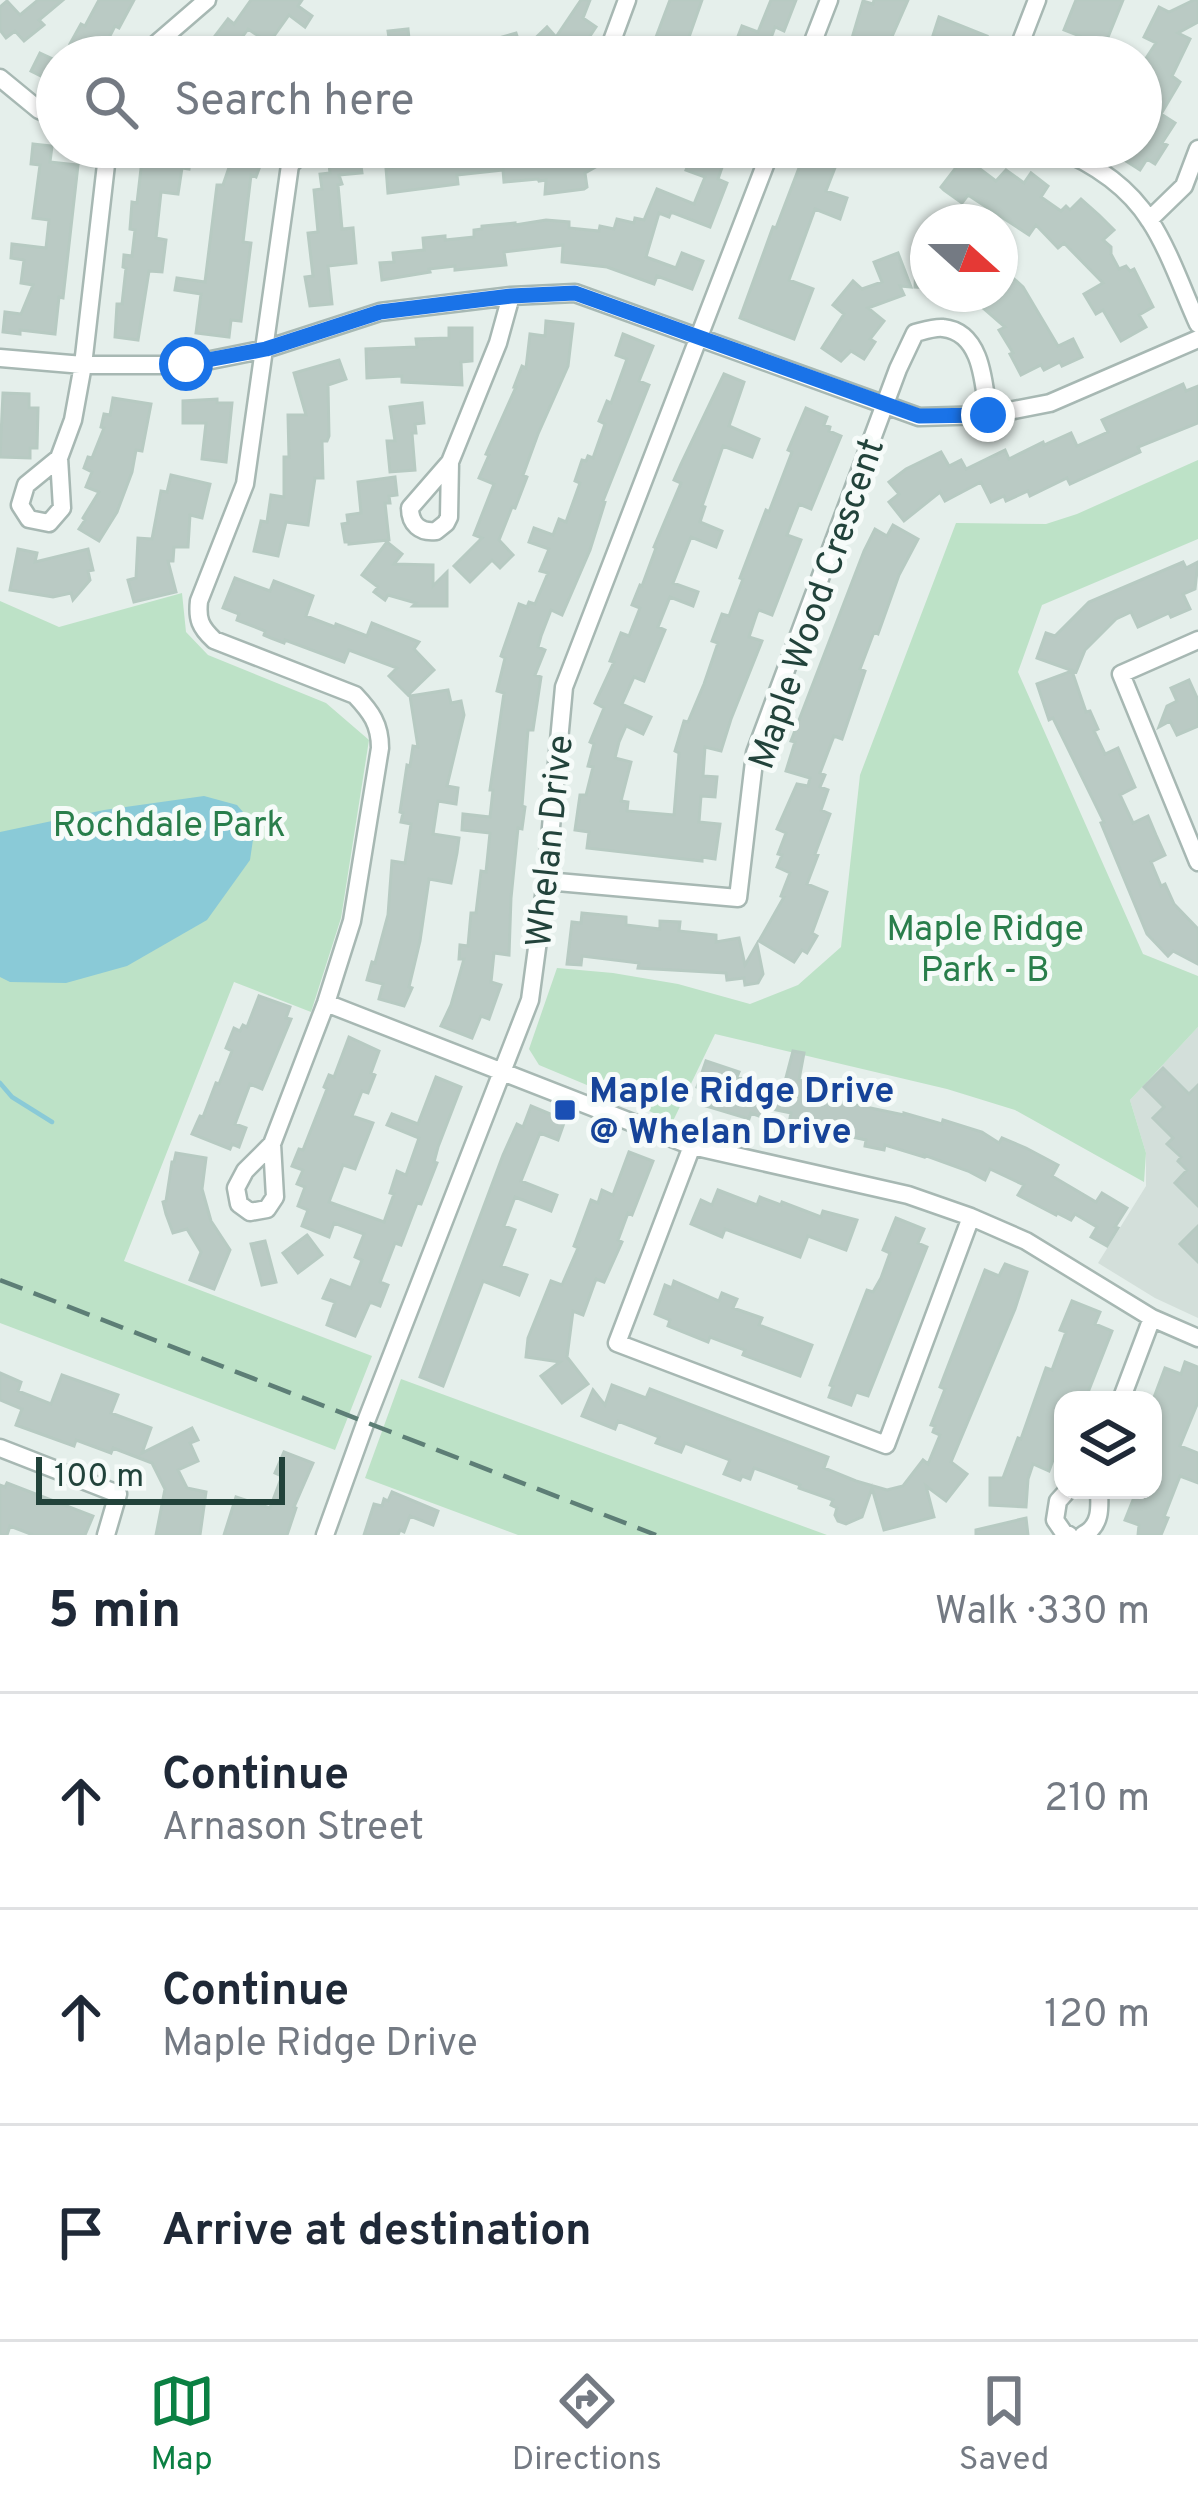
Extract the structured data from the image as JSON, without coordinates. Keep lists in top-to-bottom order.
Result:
{
  "streets": {
    "street": ["Maple Wood Crescent", "Whelan Drive"]
  },
  "crossings": [
    ["Maple Wood Crescent", "Whelan Drive"]
  ],
  "parks": ["Rochdale Park", "Maple Ridge Park - B"],
  "places": {
    "transit": ["Maple Ridge Drive @ Whelan Drive"]
  },
  "scale_bar": "100 m",
  "north": "right",
  "page": {
    "search": "Search here",
    "scale": "100 m",
    "heading": ["5 min", "Walk · 330 m"],
    "list": [
      ["Continue", "Arnason Street", "210 m"],
      ["Continue", "Maple Ridge Drive", "120 m"],
      "Arrive at destination"
    ],
    "nav": ["Map", "Directions", "Saved"]
  }
}
